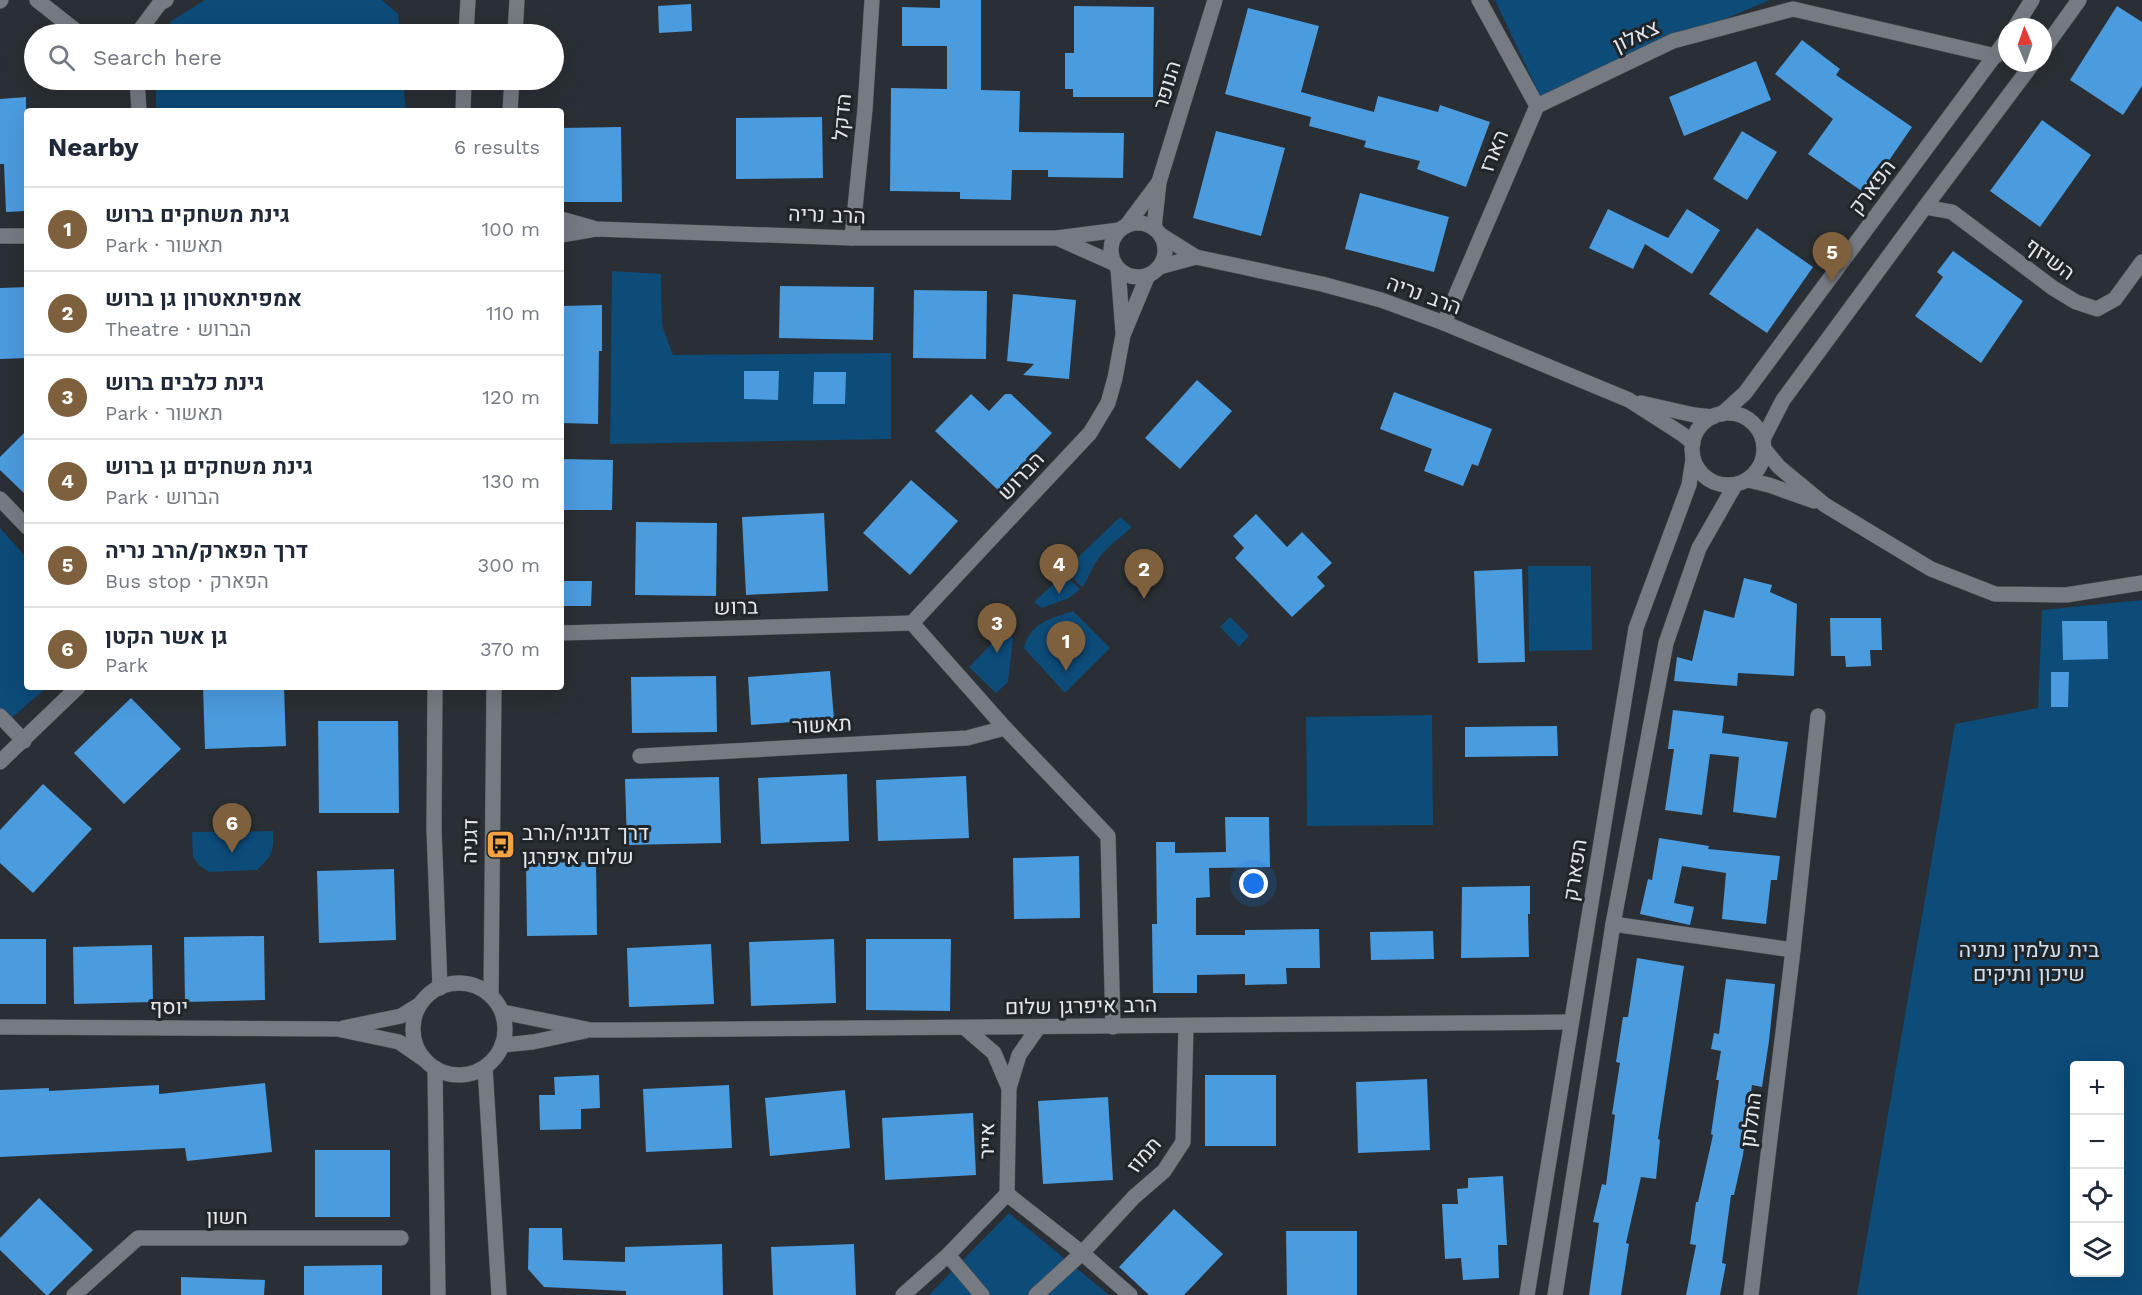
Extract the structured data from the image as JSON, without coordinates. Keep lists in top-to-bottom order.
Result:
{
  "streets": {
    "street": [
      "צאלון",
      "הנופר",
      "הדקל",
      "הארז",
      "הפארק",
      "הרב נריה",
      "השיזף",
      "הברוש",
      "ברוש",
      "תאשור",
      "דגניה",
      "הרב איפרגן שלום",
      "יוסף",
      "התלתן",
      "אייר",
      "תמוז",
      "חשון"
    ]
  },
  "crossings": [
    ["צאלון", "הארז"],
    ["הנופר", "הרב נריה"],
    ["הנופר", "הברוש"],
    ["הדקל", "הרב נריה"],
    ["הארז", "הרב נריה"],
    ["הפארק", "הרב נריה"],
    ["הפארק", "הרב איפרגן שלום"],
    ["הרב נריה", "הברוש"],
    ["הברוש", "ברוש"],
    ["דגניה", "הרב איפרגן שלום"],
    ["דגניה", "יוסף"],
    ["הרב איפרגן שלום", "יוסף"],
    ["הרב איפרגן שלום", "אייר"],
    ["הרב איפרגן שלום", "תמוז"]
  ],
  "parks": ["בית עלמין נתניה שיכון ותיקים"],
  "places": {
    "bus stop": ["דרך דגניה/הרב שלום איפרגן"]
  },
  "north": "top",
  "page": {
    "search": "Search here",
    "heading": ["Nearby", "6 results"],
    "list": [
      {
        "mark": "1",
        "name": "גינת משחקים ברוש",
        "note": "Park · תאשור",
        "value": "100 m"
      },
      {
        "mark": "2",
        "name": "אמפיתאטרון גן ברוש",
        "note": "Theatre · הברוש",
        "value": "110 m"
      },
      {
        "mark": "3",
        "name": "גינת כלבים ברוש",
        "note": "Park · תאשור",
        "value": "120 m"
      },
      {
        "mark": "4",
        "name": "גינת משחקים גן ברוש",
        "note": "Park · הברוש",
        "value": "130 m"
      },
      {
        "mark": "5",
        "name": "דרך הפארק/הרב נריה",
        "note": "Bus stop · הפארק",
        "value": "300 m"
      },
      {
        "mark": "6",
        "name": "גן אשר הקטן",
        "note": "Park",
        "value": "370 m"
      }
    ],
    "pins": [
      "5",
      "4",
      "2",
      "3",
      "1",
      "6"
    ],
    "map_buttons": ["+", "−"]
  }
}
